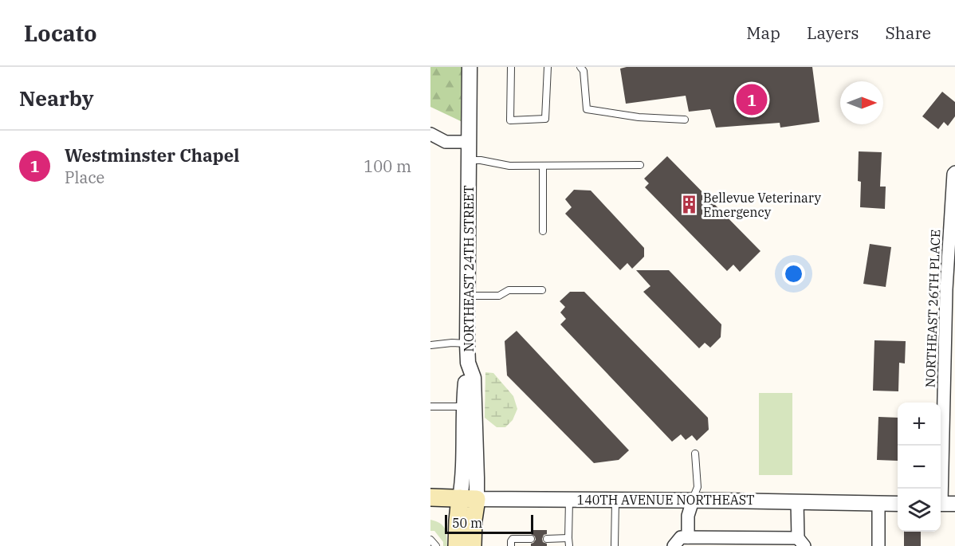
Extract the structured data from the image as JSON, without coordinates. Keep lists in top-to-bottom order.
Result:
{
  "streets": {
    "main road": ["NORTHEAST 24TH STREET", "140TH AVENUE NORTHEAST"],
    "street": ["NORTHEAST 26TH PLACE"]
  },
  "crossings": [
    ["NORTHEAST 24TH STREET", "140TH AVENUE NORTHEAST"]
  ],
  "places": {
    "building": ["Bellevue Veterinary Emergency"]
  },
  "scale_bar": "50 m",
  "north": "right",
  "page": {
    "header": "Locato",
    "nav": ["Map", "Layers", "Share"],
    "heading": "Nearby",
    "pins": "1",
    "list": [
      {
        "mark": "1",
        "name": "Westminster Chapel",
        "note": "Place",
        "value": "100 m"
      }
    ],
    "map_buttons": ["+", "−"],
    "scale": "50 m"
  }
}
